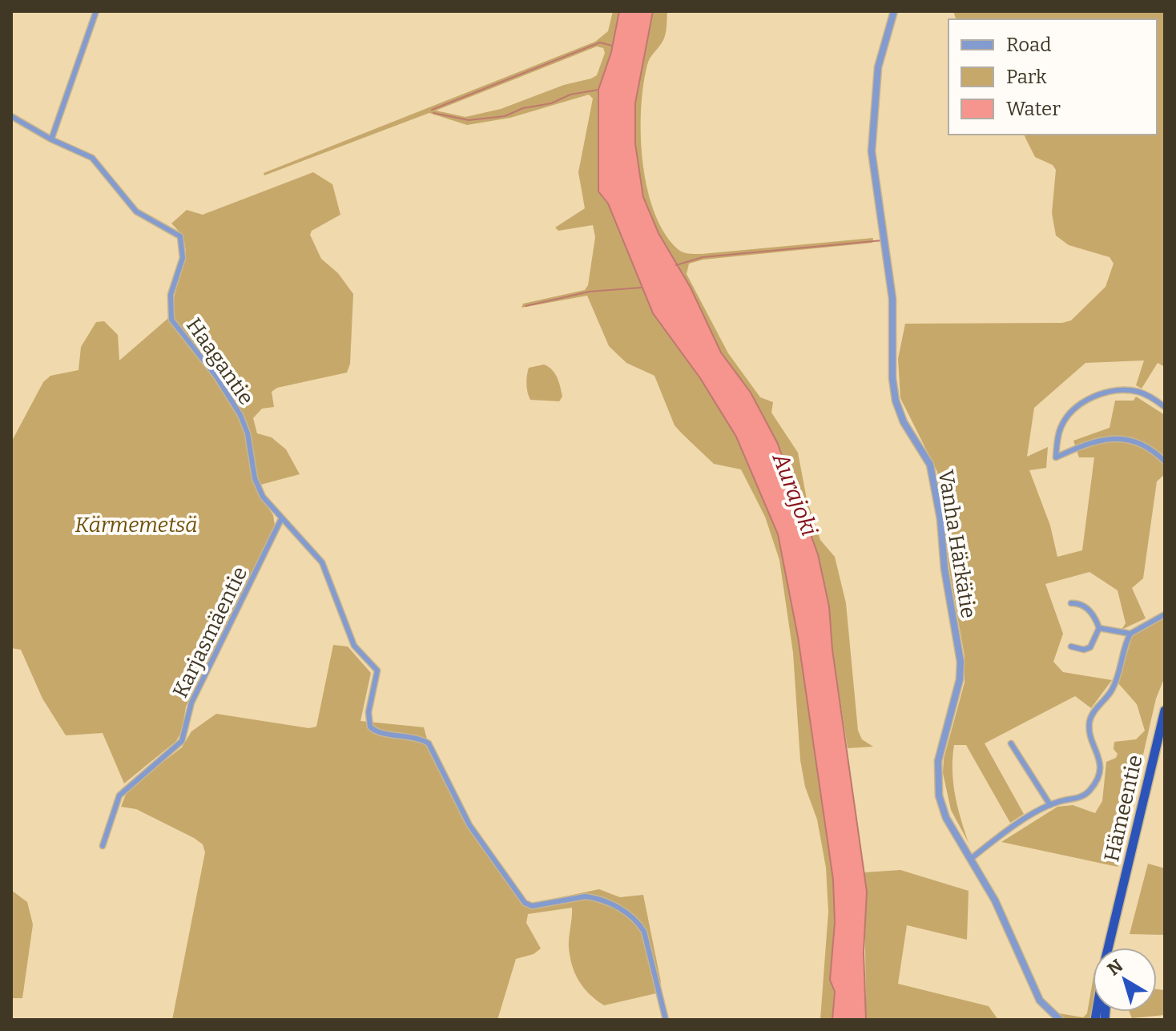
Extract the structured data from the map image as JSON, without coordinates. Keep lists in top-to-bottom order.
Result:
{
  "streets": {
    "highway": ["Hämeentie"],
    "street": ["Haagantie", "Vanha Härkätie", "Karjasmäentie"]
  },
  "crossings": [
    ["Haagantie", "Karjasmäentie"]
  ],
  "water": ["Aurajoki"],
  "parks": ["Kärmemetsä"],
  "legend": ["Road", "Park", "Water"],
  "north": "top left"
}
